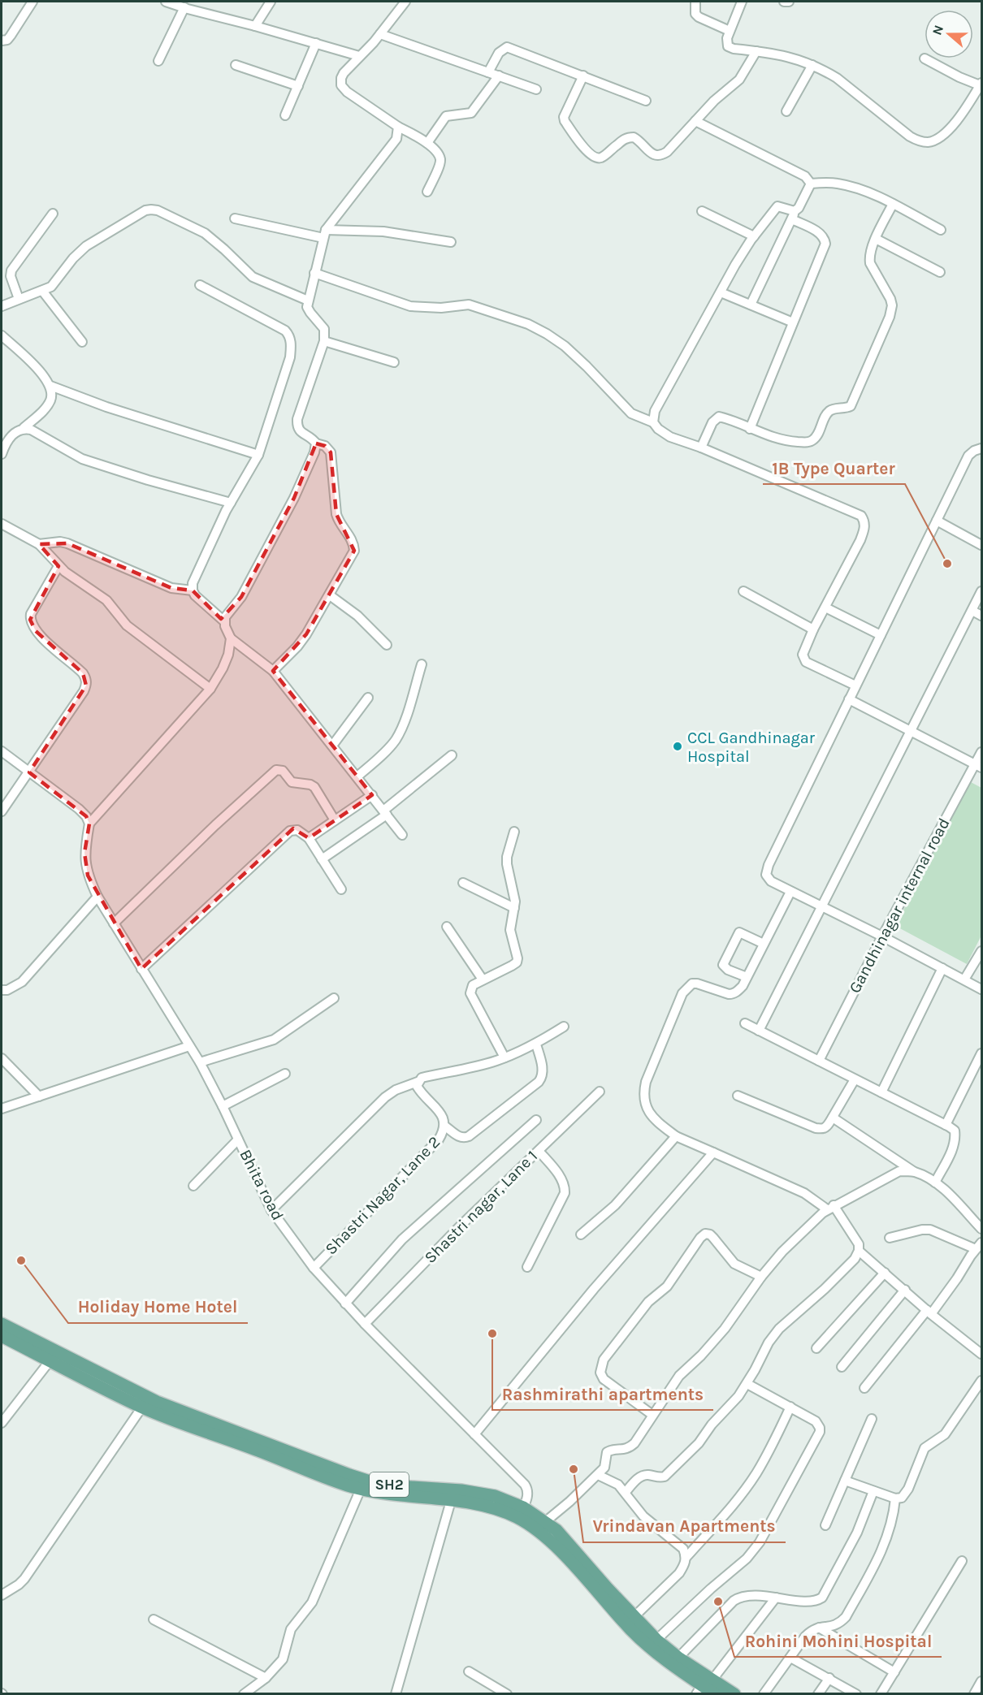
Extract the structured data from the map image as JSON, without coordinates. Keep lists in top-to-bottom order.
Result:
{
  "streets": {
    "main road": ["SH2"],
    "street": [
      "Gandhinagar internal road",
      "Bhita road",
      "Shastri Nagar, Lane 2",
      "Shastri nagar, Lane 1"
    ]
  },
  "crossings": [
    ["Bhita road", "Shastri Nagar, Lane 2"],
    ["Bhita road", "Shastri nagar, Lane 1"],
    ["Bhita road", "SH2"]
  ],
  "places": [
    "1B Type Quarter",
    "CCL Gandhinagar Hospital",
    "Holiday Home Hotel",
    "Rashmirathi apartments",
    "Vrindavan Apartments",
    "Rohini Mohini Hospital"
  ],
  "north": "left"
}
